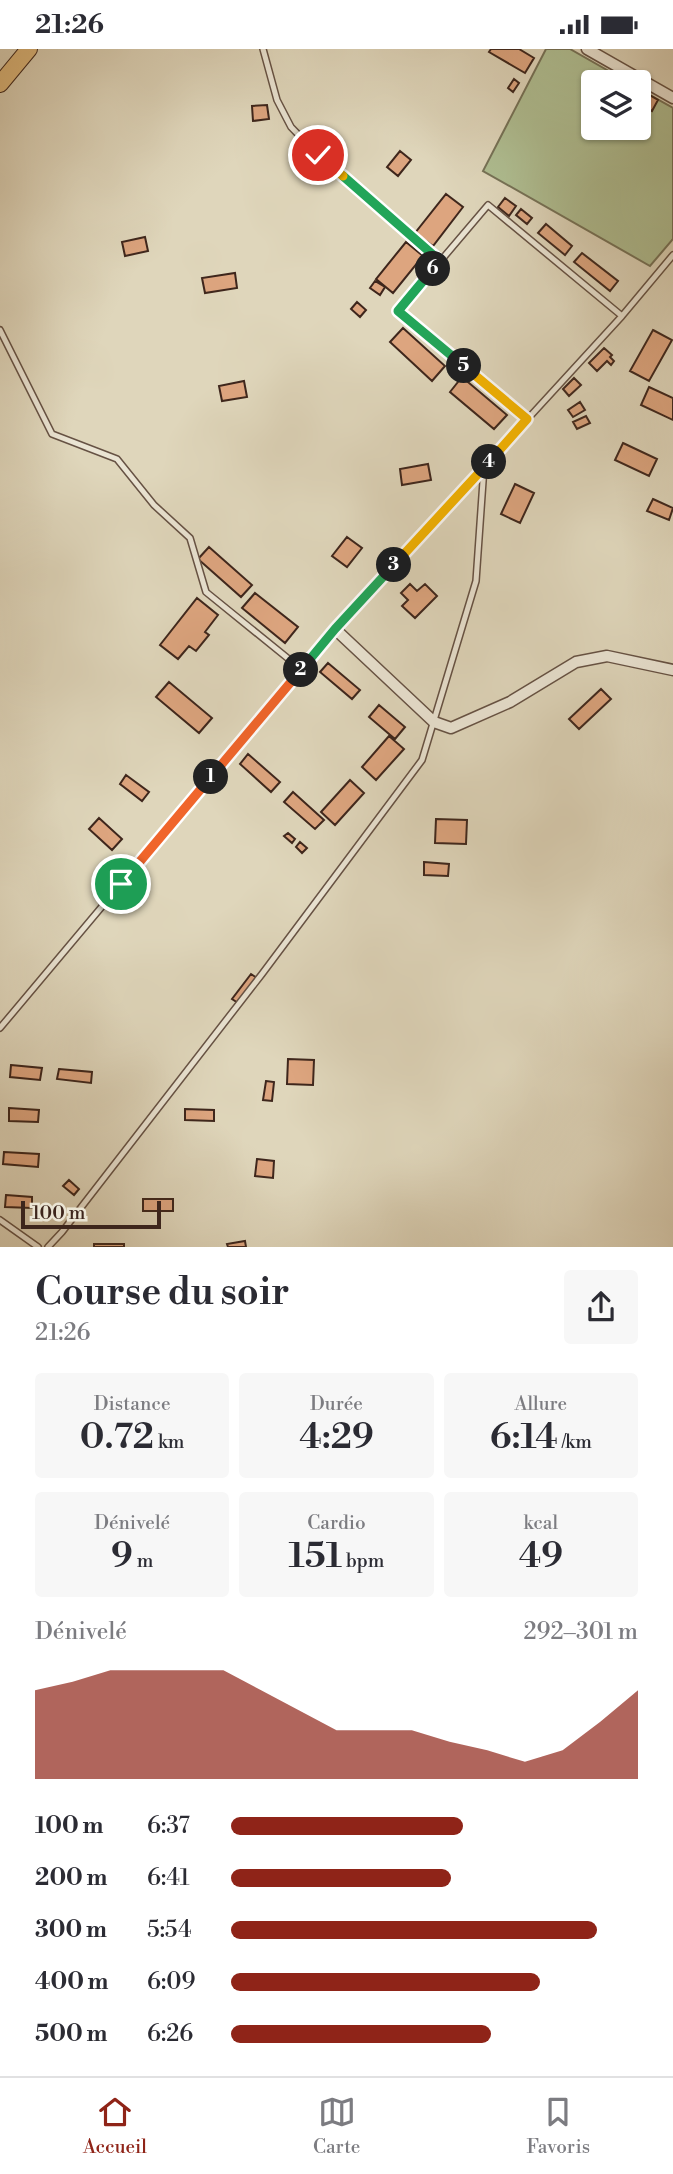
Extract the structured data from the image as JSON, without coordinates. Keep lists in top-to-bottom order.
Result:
{
  "scale_bar": "100 m",
  "page": {
    "status": "21:26",
    "pins": [
      "6",
      "5",
      "4",
      "3",
      "2",
      "1"
    ],
    "scale": "100 m",
    "heading": ["Course du soir", "21:26"],
    "stats": [
      ["Distance", "0.72 km"],
      ["Durée", "4:29"],
      ["Allure", "6:14 /km"],
      ["Dénivelé", "9 m"],
      ["Cardio", "151 bpm"],
      ["kcal", "49"]
    ],
    "chart": ["Dénivelé", "292–301 m"],
    "list": [
      {
        "name": "100 m",
        "note": "6:37"
      },
      {
        "name": "200 m",
        "note": "6:41"
      },
      {
        "name": "300 m",
        "note": "5:54"
      },
      {
        "name": "400 m",
        "note": "6:09"
      },
      {
        "name": "500 m",
        "note": "6:26"
      }
    ],
    "tabs": ["Accueil", "Carte", "Favoris"]
  }
}
